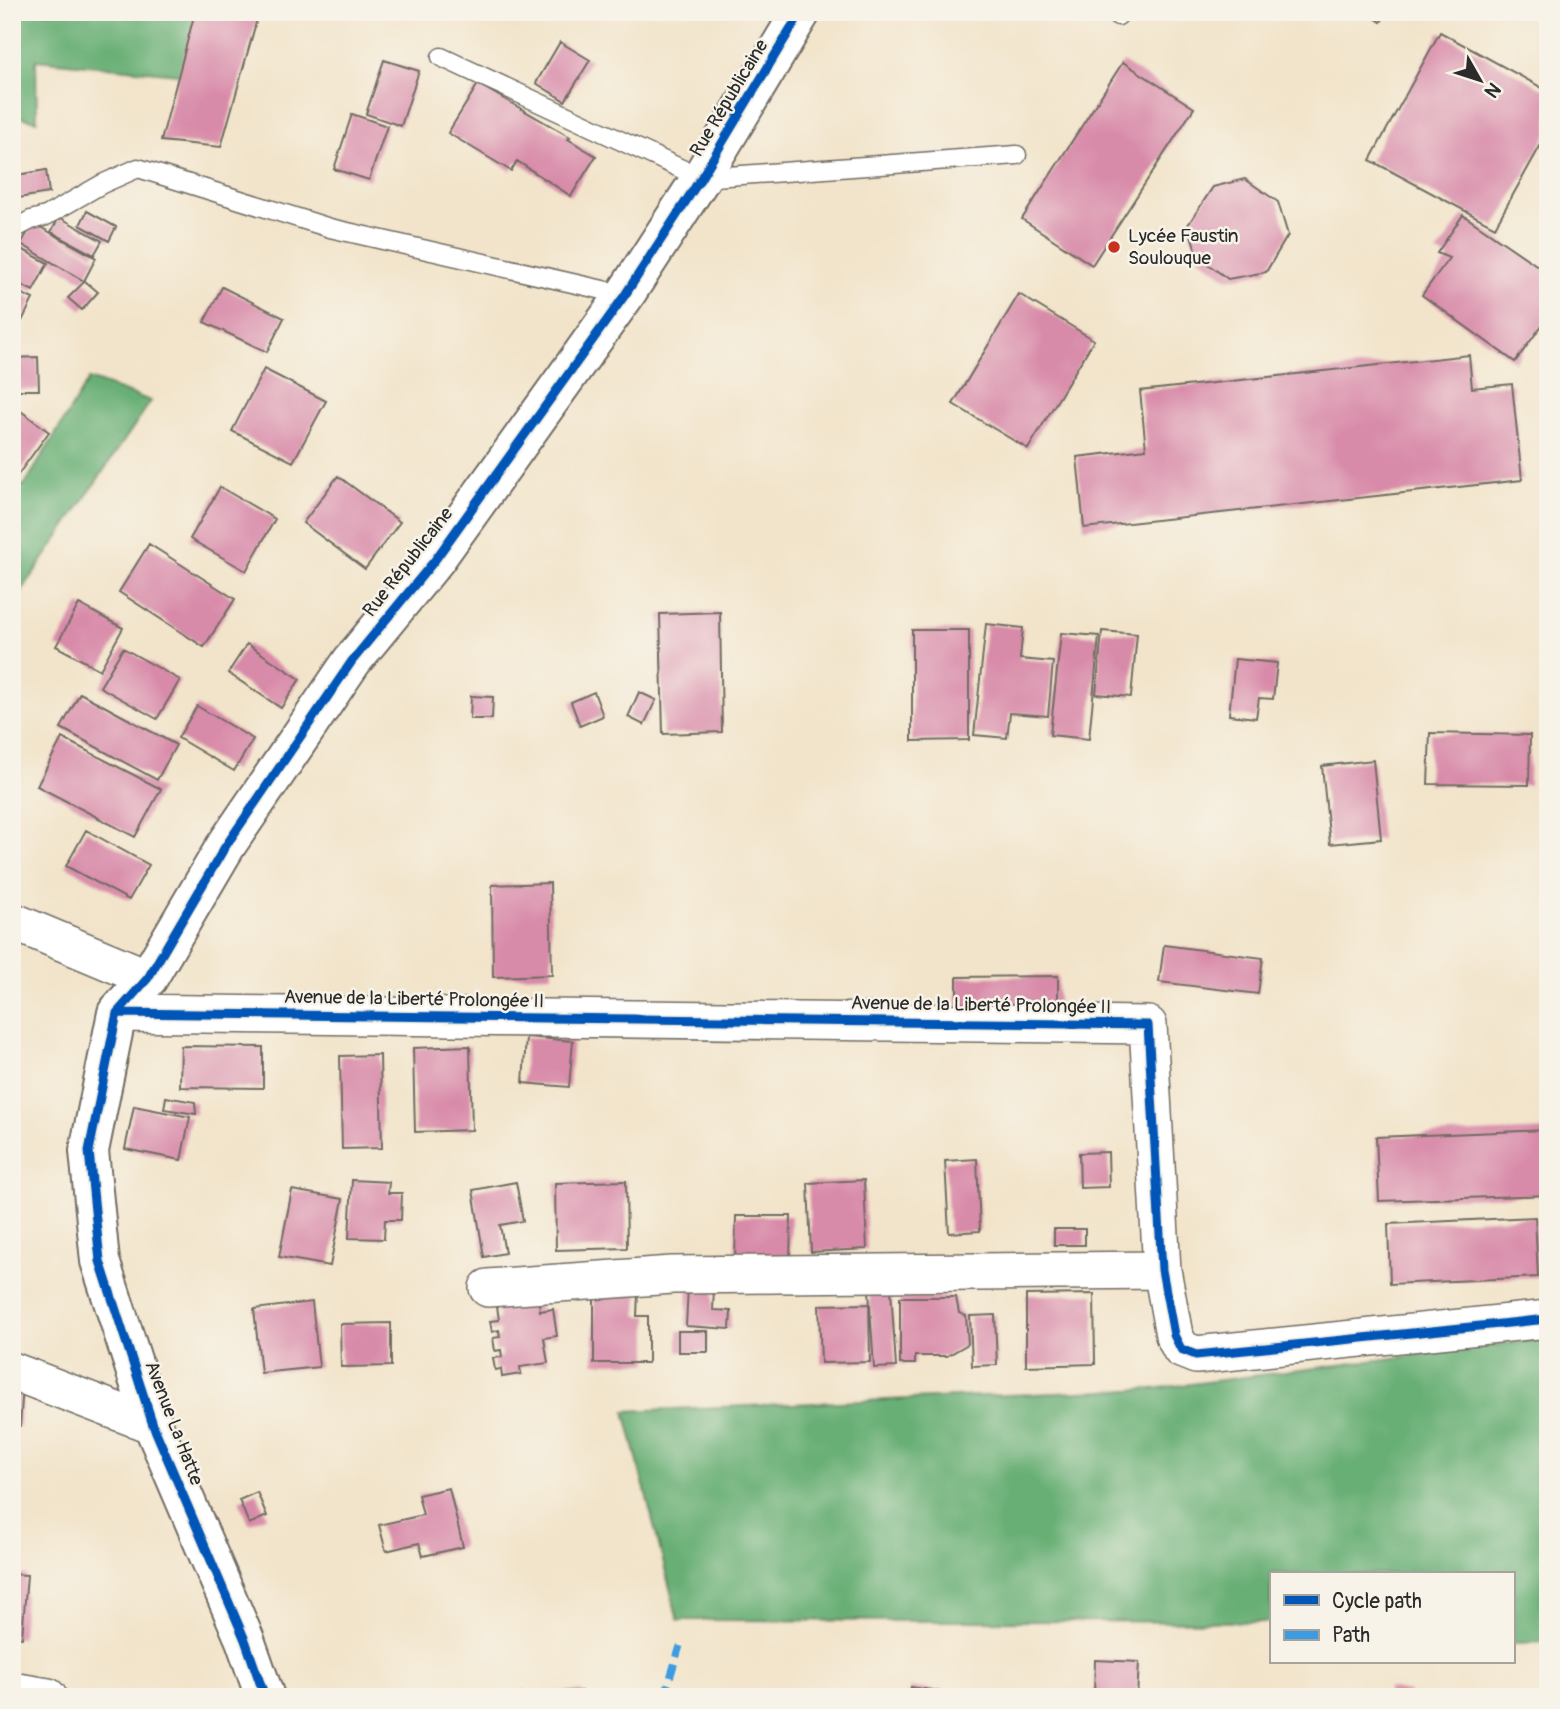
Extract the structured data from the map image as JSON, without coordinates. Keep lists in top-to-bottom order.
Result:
{
  "streets": {
    "street": ["Rue Républicaine", "Avenue de la Liberté Prolongée II", "Avenue La Hatte"]
  },
  "crossings": [
    ["Rue Républicaine", "Avenue de la Liberté Prolongée II"],
    ["Rue Républicaine", "Avenue La Hatte"],
    ["Avenue de la Liberté Prolongée II", "Avenue La Hatte"]
  ],
  "places": ["Lycée Faustin Soulouque"],
  "legend": ["Cycle path", "Path"],
  "north": "bottom right"
}
